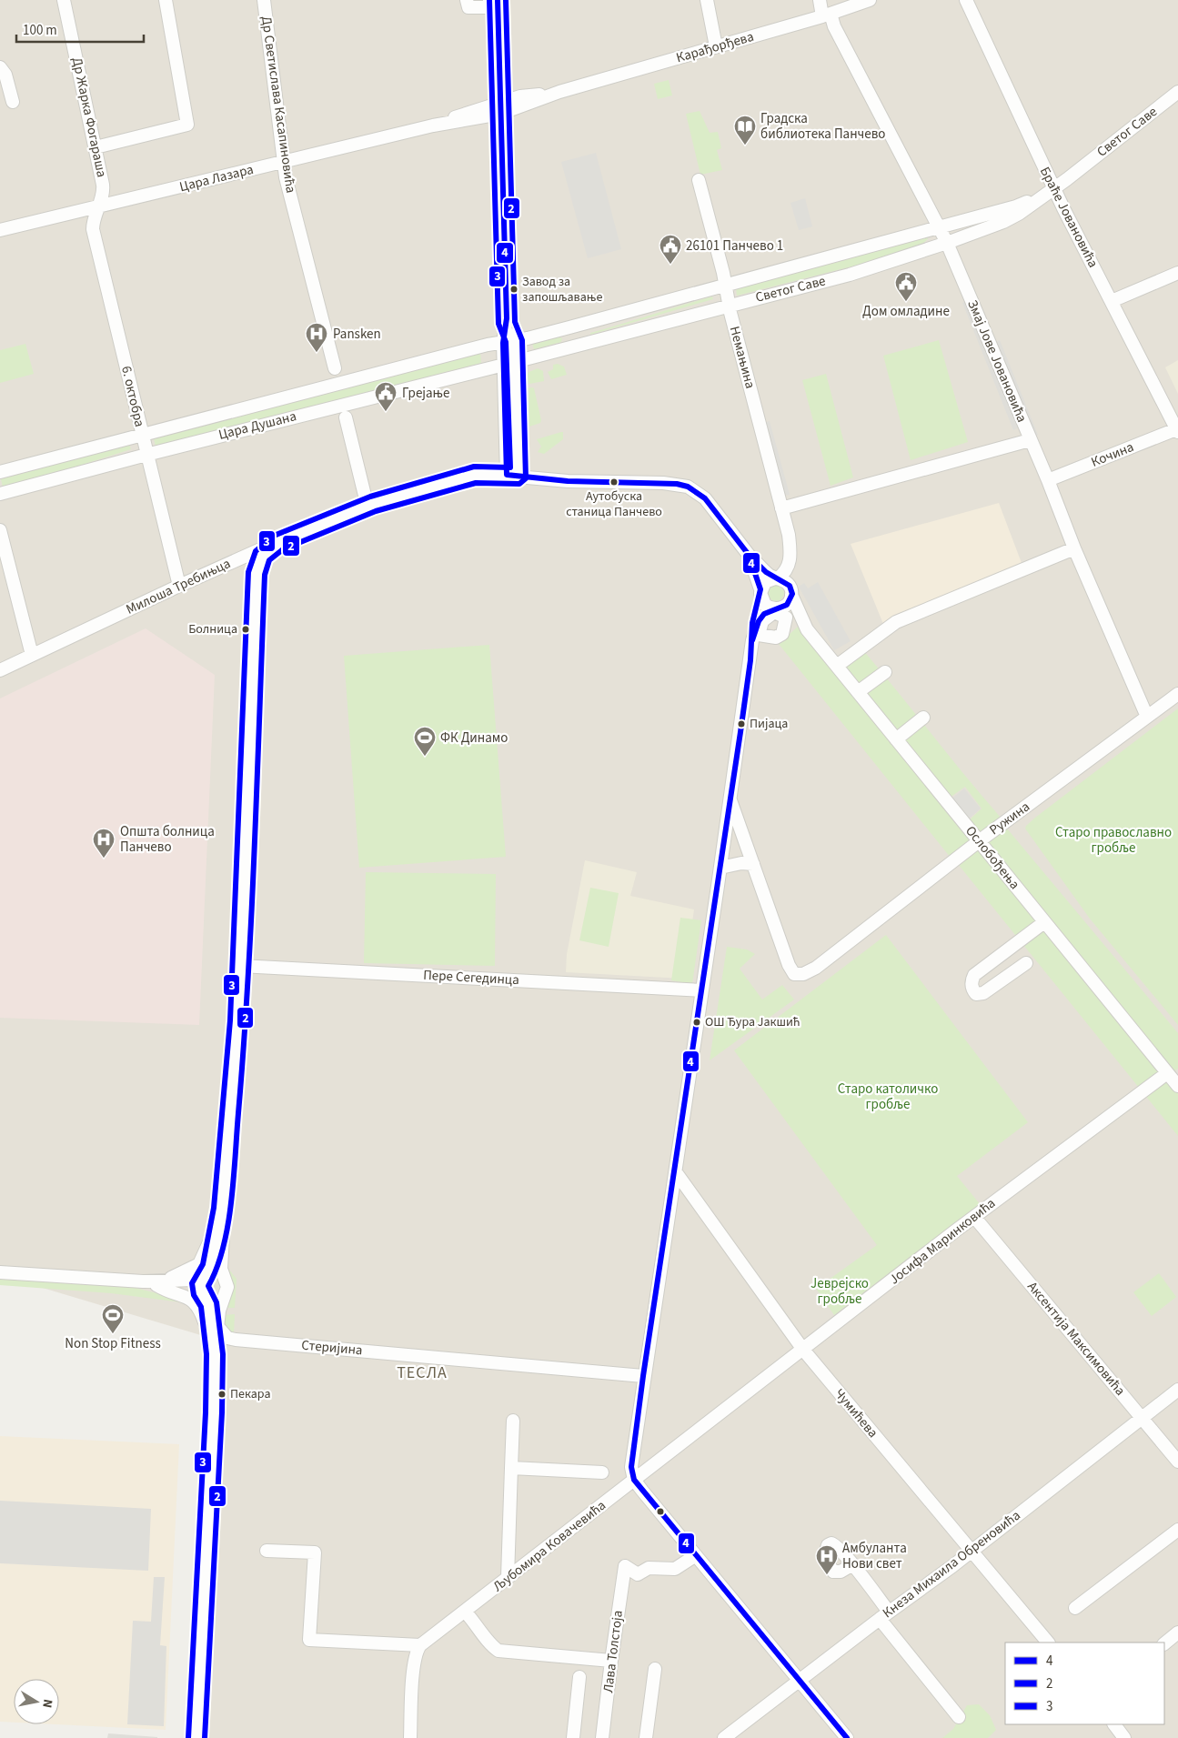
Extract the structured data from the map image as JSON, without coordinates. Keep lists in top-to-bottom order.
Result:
{
  "streets": {
    "street": [
      "Карађорђева",
      "Др Светислава Касапиновића",
      "Др Жарка Фогараша",
      "Светог Саве",
      "Цара Лазара",
      "Браће Јовановића",
      "Немањина",
      "Змај Јове Јовановића",
      "6. октобра",
      "Цара Душана",
      "Кочина",
      "Милоша Требињца",
      "Ружина",
      "Ослобођења",
      "Пере Сегединца",
      "Јосифа Маринковића",
      "Аксентија Максимовића",
      "Стеријина",
      "Чумићева",
      "Љубомира Ковачевића",
      "Кнеза Михаила Обреновића",
      "Лава Толстоја"
    ]
  },
  "crossings": [
    ["Карађорђева", "Цара Лазара"],
    ["Карађорђева", "Змај Јове Јовановића"],
    ["Др Светислава Касапиновића", "Цара Лазара"],
    ["Др Жарка Фогараша", "Цара Лазара"],
    ["Др Жарка Фогараша", "6. октобра"],
    ["Светог Саве", "Браће Јовановића"],
    ["Светог Саве", "Немањина"],
    ["Светог Саве", "Змај Јове Јовановића"],
    ["Светог Саве", "Цара Душана"],
    ["Цара Лазара", "6. октобра"],
    ["Браће Јовановића", "Кочина"],
    ["Змај Јове Јовановића", "Кочина"],
    ["Змај Јове Јовановића", "Ружина"],
    ["6. октобра", "Цара Душана"],
    ["6. октобра", "Милоша Требињца"],
    ["Ружина", "Ослобођења"],
    ["Ослобођења", "Јосифа Маринковића"],
    ["Јосифа Маринковића", "Аксентија Максимовића"],
    ["Јосифа Маринковића", "Чумићева"],
    ["Јосифа Маринковића", "Љубомира Ковачевића"],
    ["Аксентија Максимовића", "Кнеза Михаила Обреновића"],
    ["Чумићева", "Кнеза Михаила Обреновића"]
  ],
  "districts": ["ТЕСЛА"],
  "parks": ["Старо православно гробље", "Старо католичко гробље", "Јеврејско гробље"],
  "places": {
    "library": ["Градска библиотека Панчево"],
    "public building": ["26101 Панчево 1", "Дом омладине", "Грејање"],
    "other": [
      "Завод за запошљавање",
      "Аутобуска станица Панчево",
      "Болница",
      "Пијаца",
      "ОШ Ђура Јакшић",
      "Пекара"
    ],
    "hospital": ["Pansken", "Општа болница Панчево", "Амбуланта Нови свет"],
    "sports": ["ФК Динамо", "Non Stop Fitness"]
  },
  "lines": ["transit line 4", "transit line 2", "transit line 3"],
  "legend": ["4", "2", "3"],
  "scale_bar": "100 m",
  "north": "right"
}
